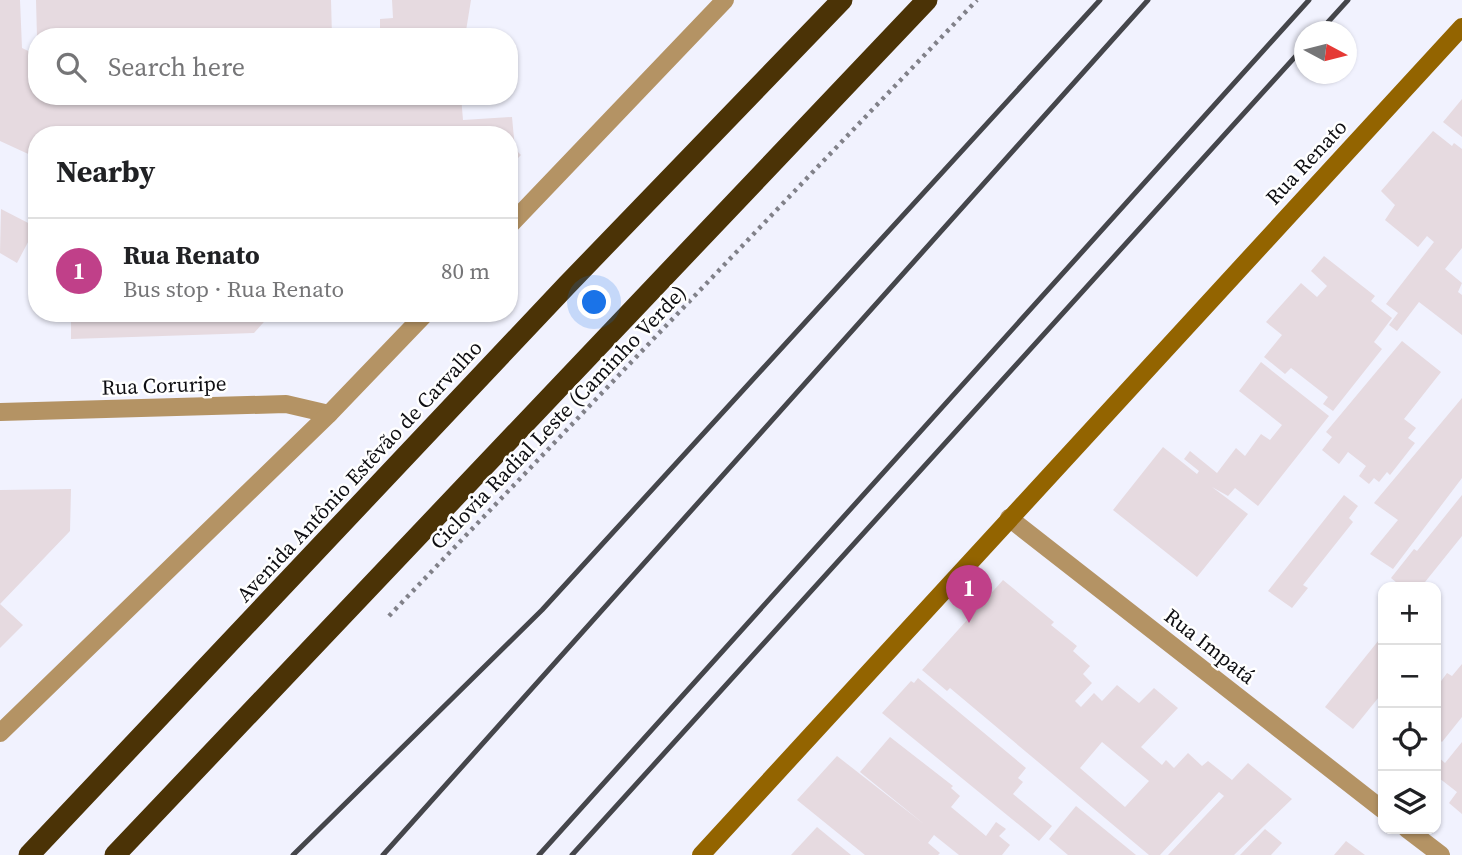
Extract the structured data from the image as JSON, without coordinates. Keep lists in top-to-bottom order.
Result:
{
  "streets": {
    "highway": ["Avenida Antônio Estêvão de Carvalho"],
    "street": ["Rua Renato", "Rua Coruripe", "Rua Impatá"],
    "path": ["Ciclovia Radial Leste (Caminho Verde)"]
  },
  "crossings": [
    ["Rua Renato", "Rua Impatá"]
  ],
  "north": "right",
  "page": {
    "search": "Search here",
    "heading": "Nearby",
    "list": [
      {
        "mark": "1",
        "name": "Rua Renato",
        "note": "Bus stop · Rua Renato",
        "value": "80 m"
      }
    ],
    "pins": "1",
    "map_buttons": ["+", "−"]
  }
}
